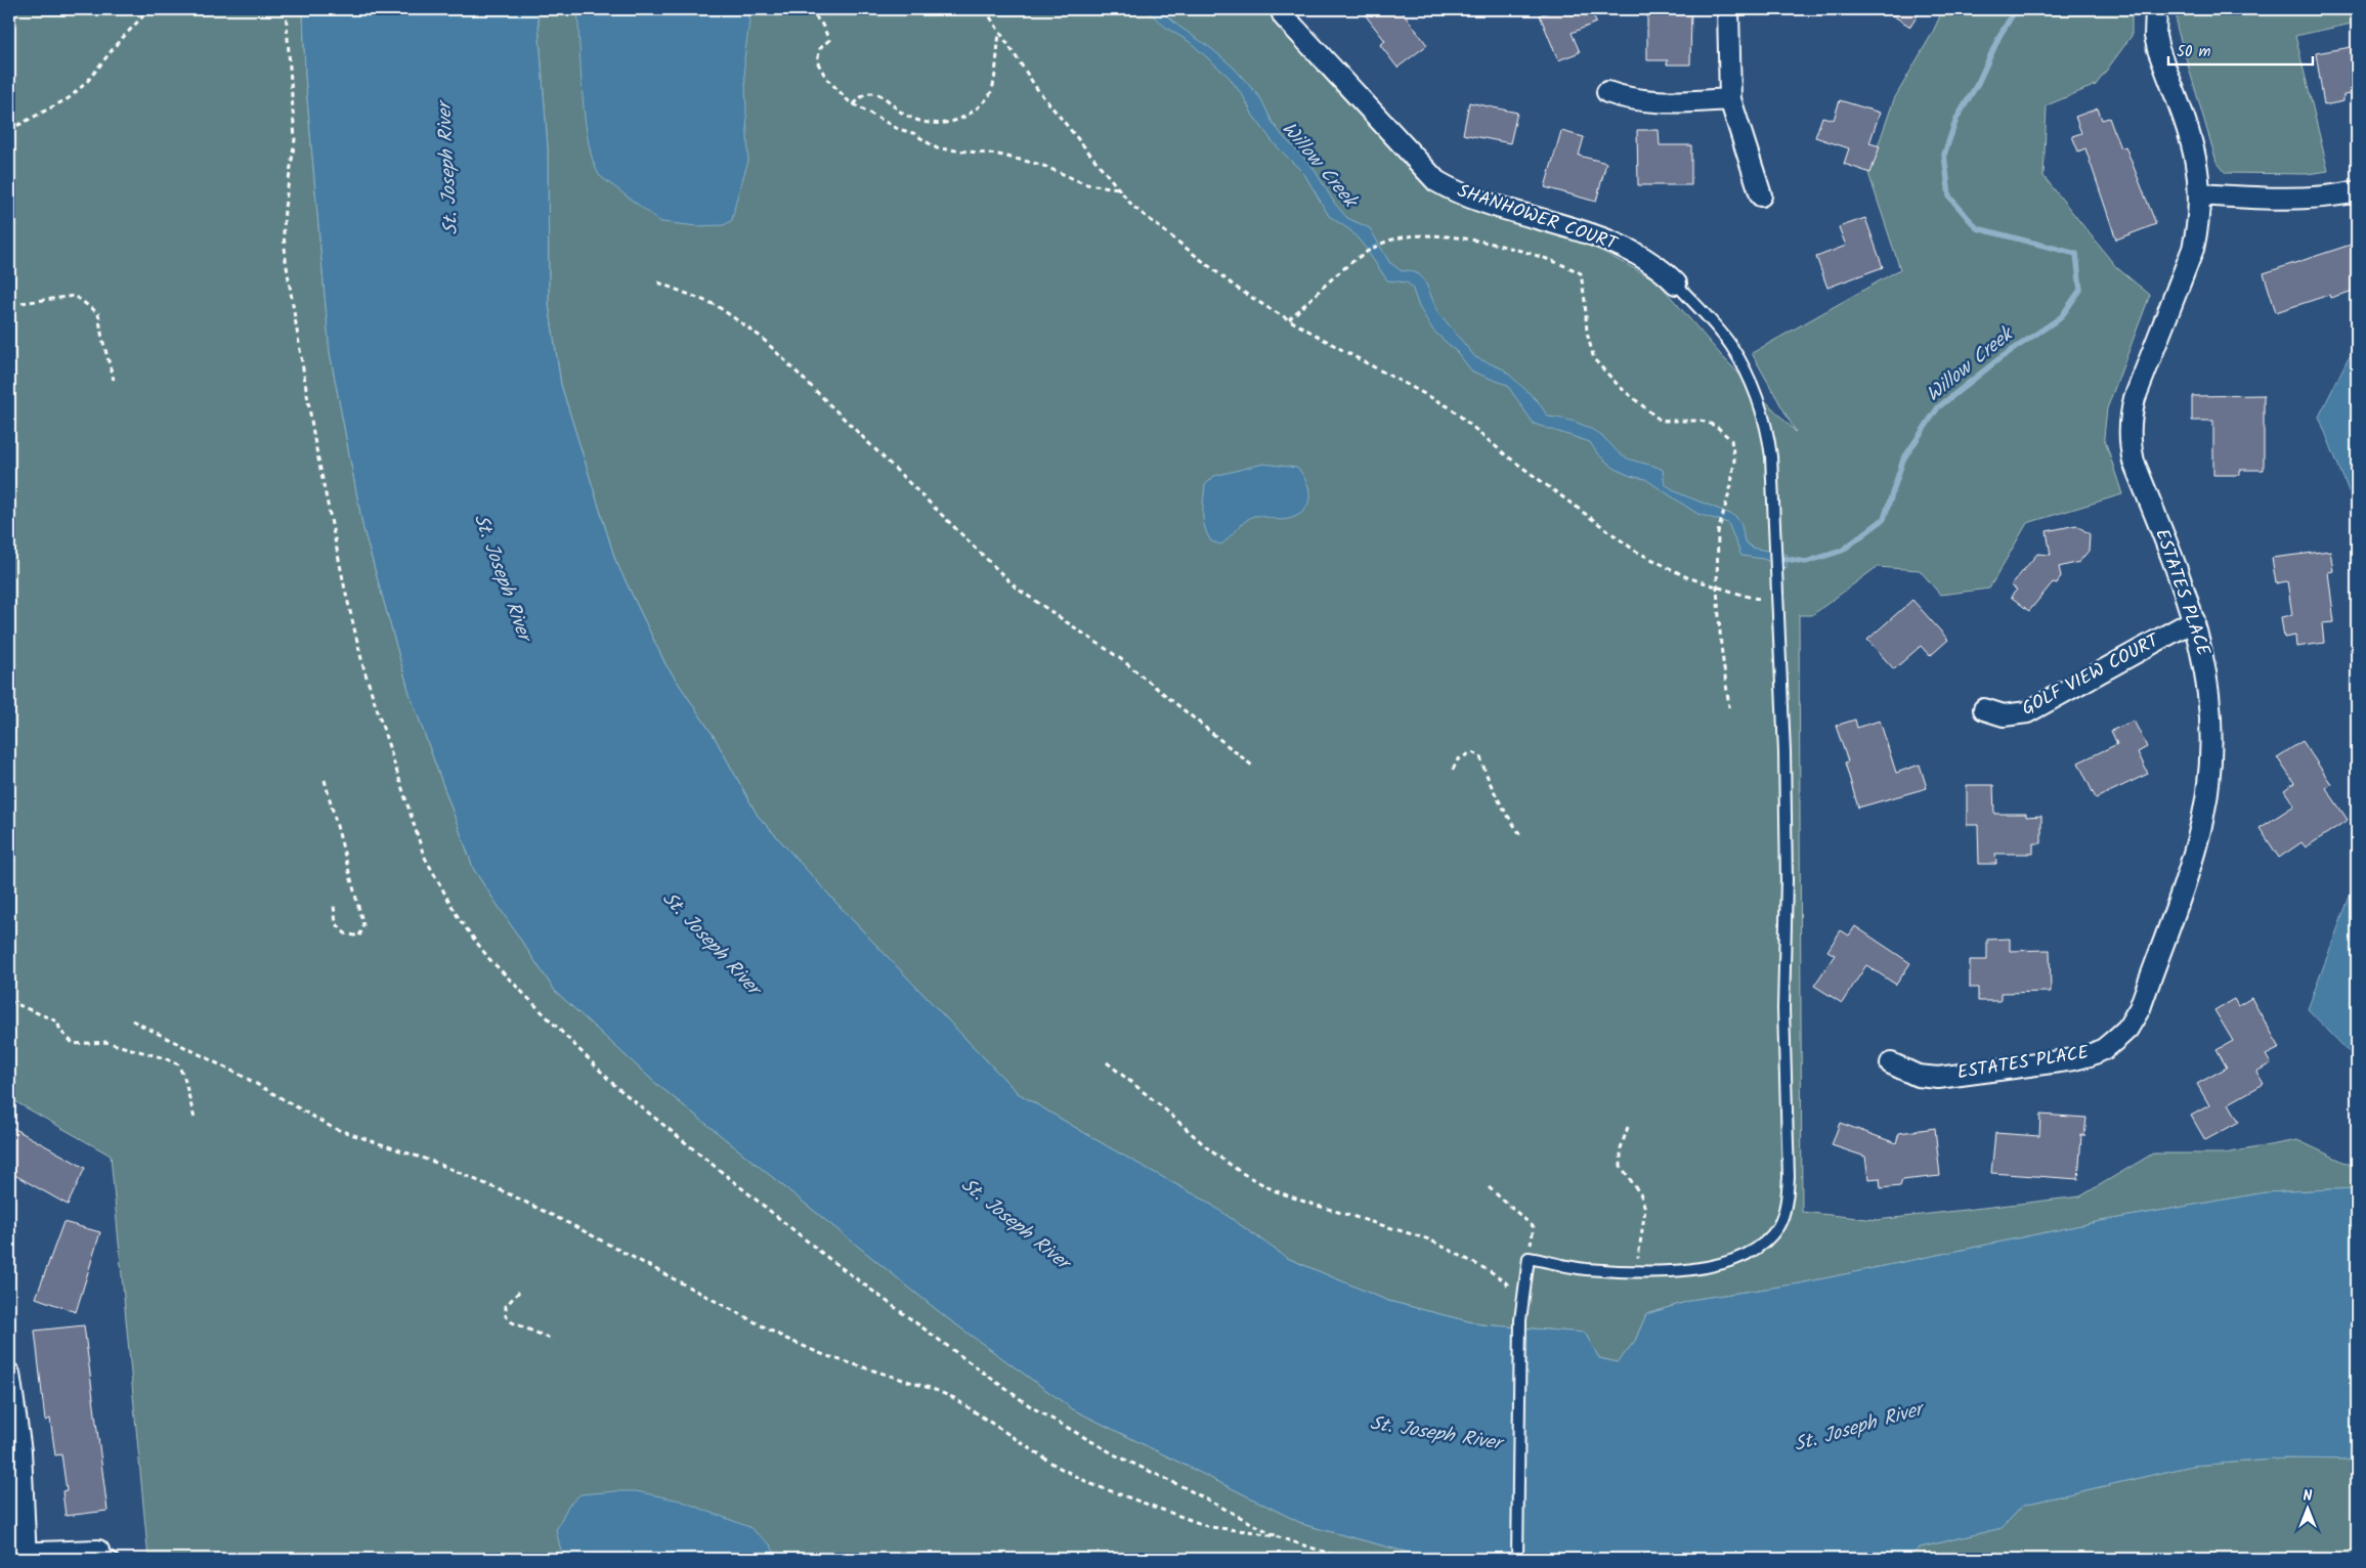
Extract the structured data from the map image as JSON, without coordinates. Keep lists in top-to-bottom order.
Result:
{
  "streets": {
    "street": ["SHANHOWER COURT", "ESTATES PLACE", "GOLF VIEW COURT"]
  },
  "crossings": [
    ["ESTATES PLACE", "GOLF VIEW COURT"]
  ],
  "water": ["Willow Creek", "St. Joseph River"],
  "scale_bar": "50 m",
  "north": "top"
}
